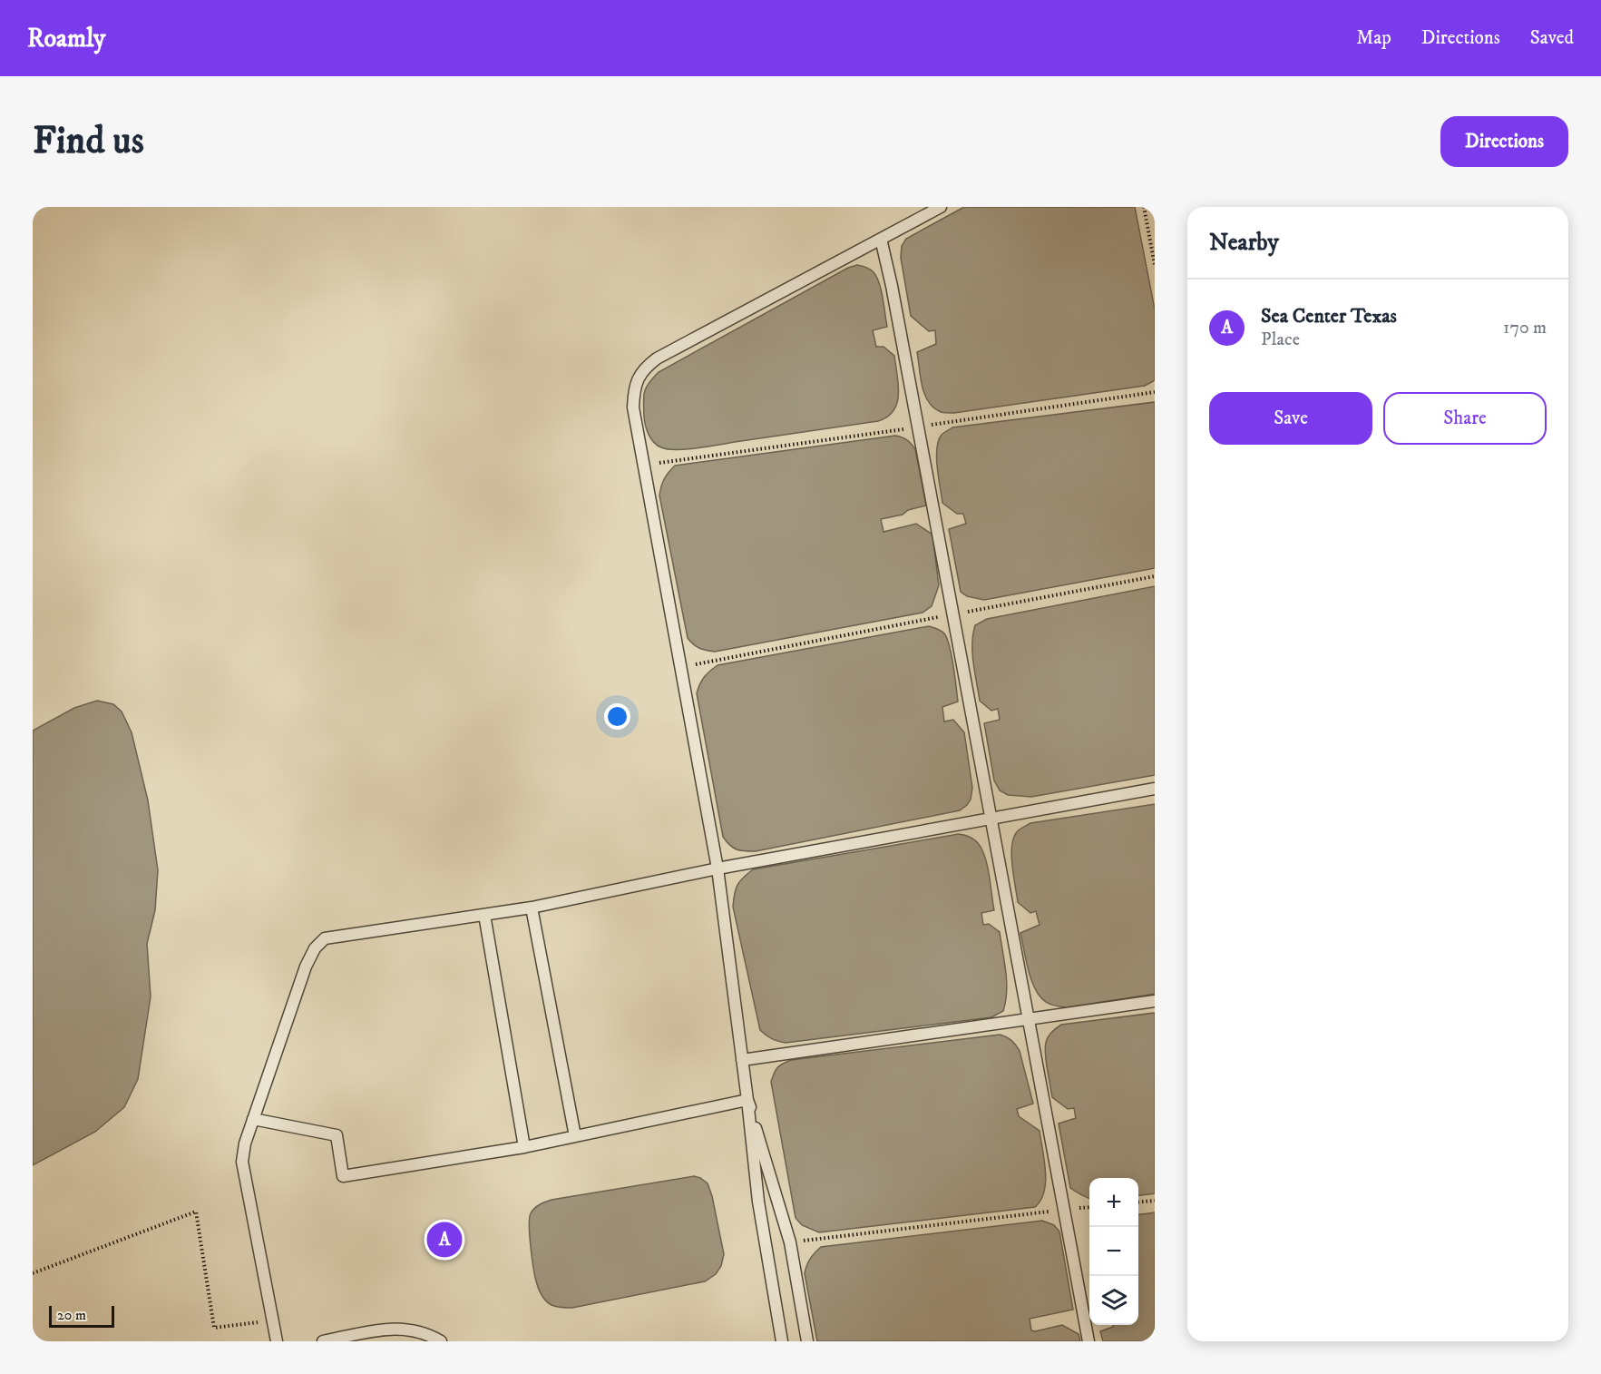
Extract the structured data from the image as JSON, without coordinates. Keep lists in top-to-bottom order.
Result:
{
  "scale_bar": "20 m",
  "page": {
    "header": "Roamly",
    "nav": ["Map", "Directions", "Saved"],
    "buttons": [
      "Directions",
      ["Save", "Share"]
    ],
    "title": "Find us",
    "heading": "Nearby",
    "list": [
      {
        "mark": "A",
        "name": "Sea Center Texas",
        "note": "Place",
        "value": "170 m"
      }
    ],
    "map_buttons": ["+", "−"],
    "pins": "A",
    "scale": "20 m"
  }
}
